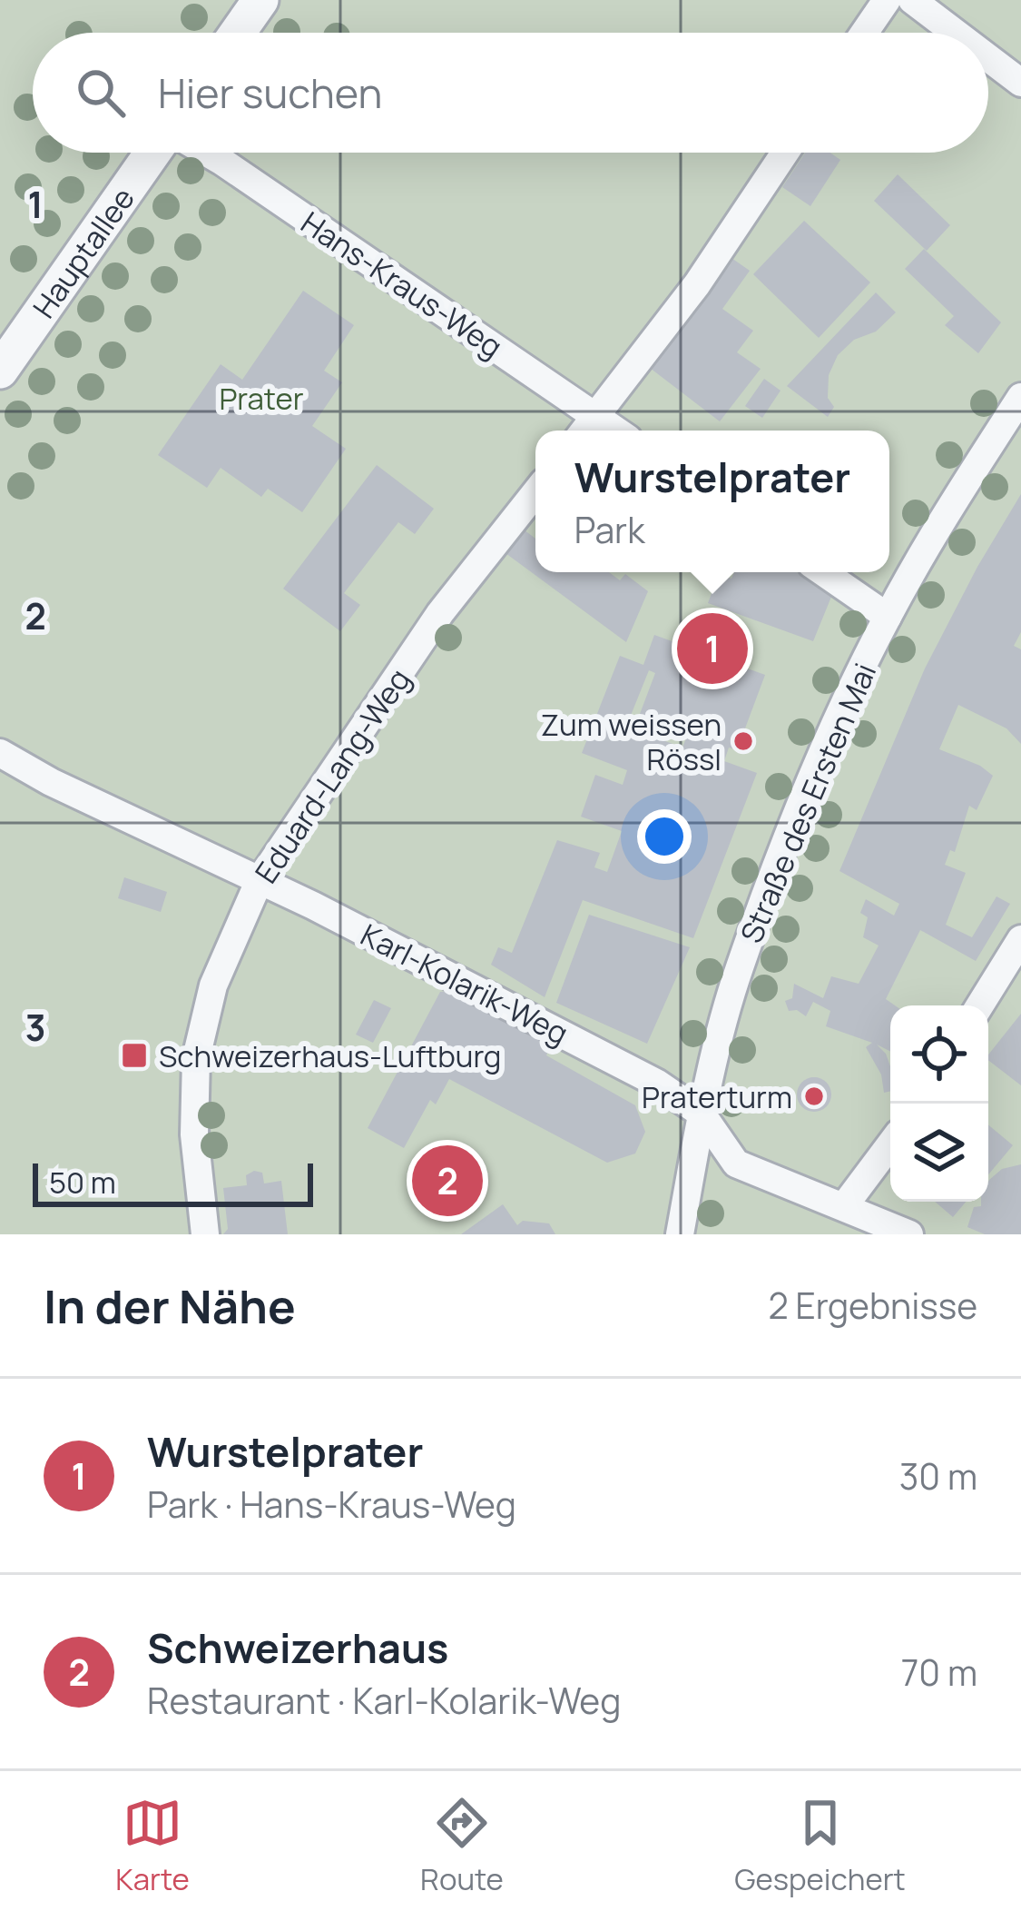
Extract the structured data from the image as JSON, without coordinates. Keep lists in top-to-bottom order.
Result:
{
  "streets": {
    "street": [
      "Hauptallee",
      "Hans-Kraus-Weg",
      "Eduard-Lang-Weg",
      "Straße des Ersten Mai",
      "Karl-Kolarik-Weg"
    ]
  },
  "crossings": [
    ["Eduard-Lang-Weg", "Karl-Kolarik-Weg"],
    ["Straße des Ersten Mai", "Karl-Kolarik-Weg"]
  ],
  "parks": ["Prater"],
  "places": {
    "other": ["Zum weissen Rössl", "Praterturm"],
    "transit": ["Schweizerhaus-Luftburg"]
  },
  "scale_bar": "50 m",
  "page": {
    "search": "Hier suchen",
    "popup": ["Wurstelprater", "Park"],
    "pins": ["1", "2"],
    "scale": "50 m",
    "heading": ["In der Nähe", "2 Ergebnisse"],
    "list": [
      {
        "mark": "1",
        "name": "Wurstelprater",
        "note": "Park · Hans-Kraus-Weg",
        "value": "30 m"
      },
      {
        "mark": "2",
        "name": "Schweizerhaus",
        "note": "Restaurant · Karl-Kolarik-Weg",
        "value": "70 m"
      }
    ],
    "nav": ["Karte", "Route", "Gespeichert"]
  },
  "grid": {
    "rows": ["1", "2", "3"]
  }
}
